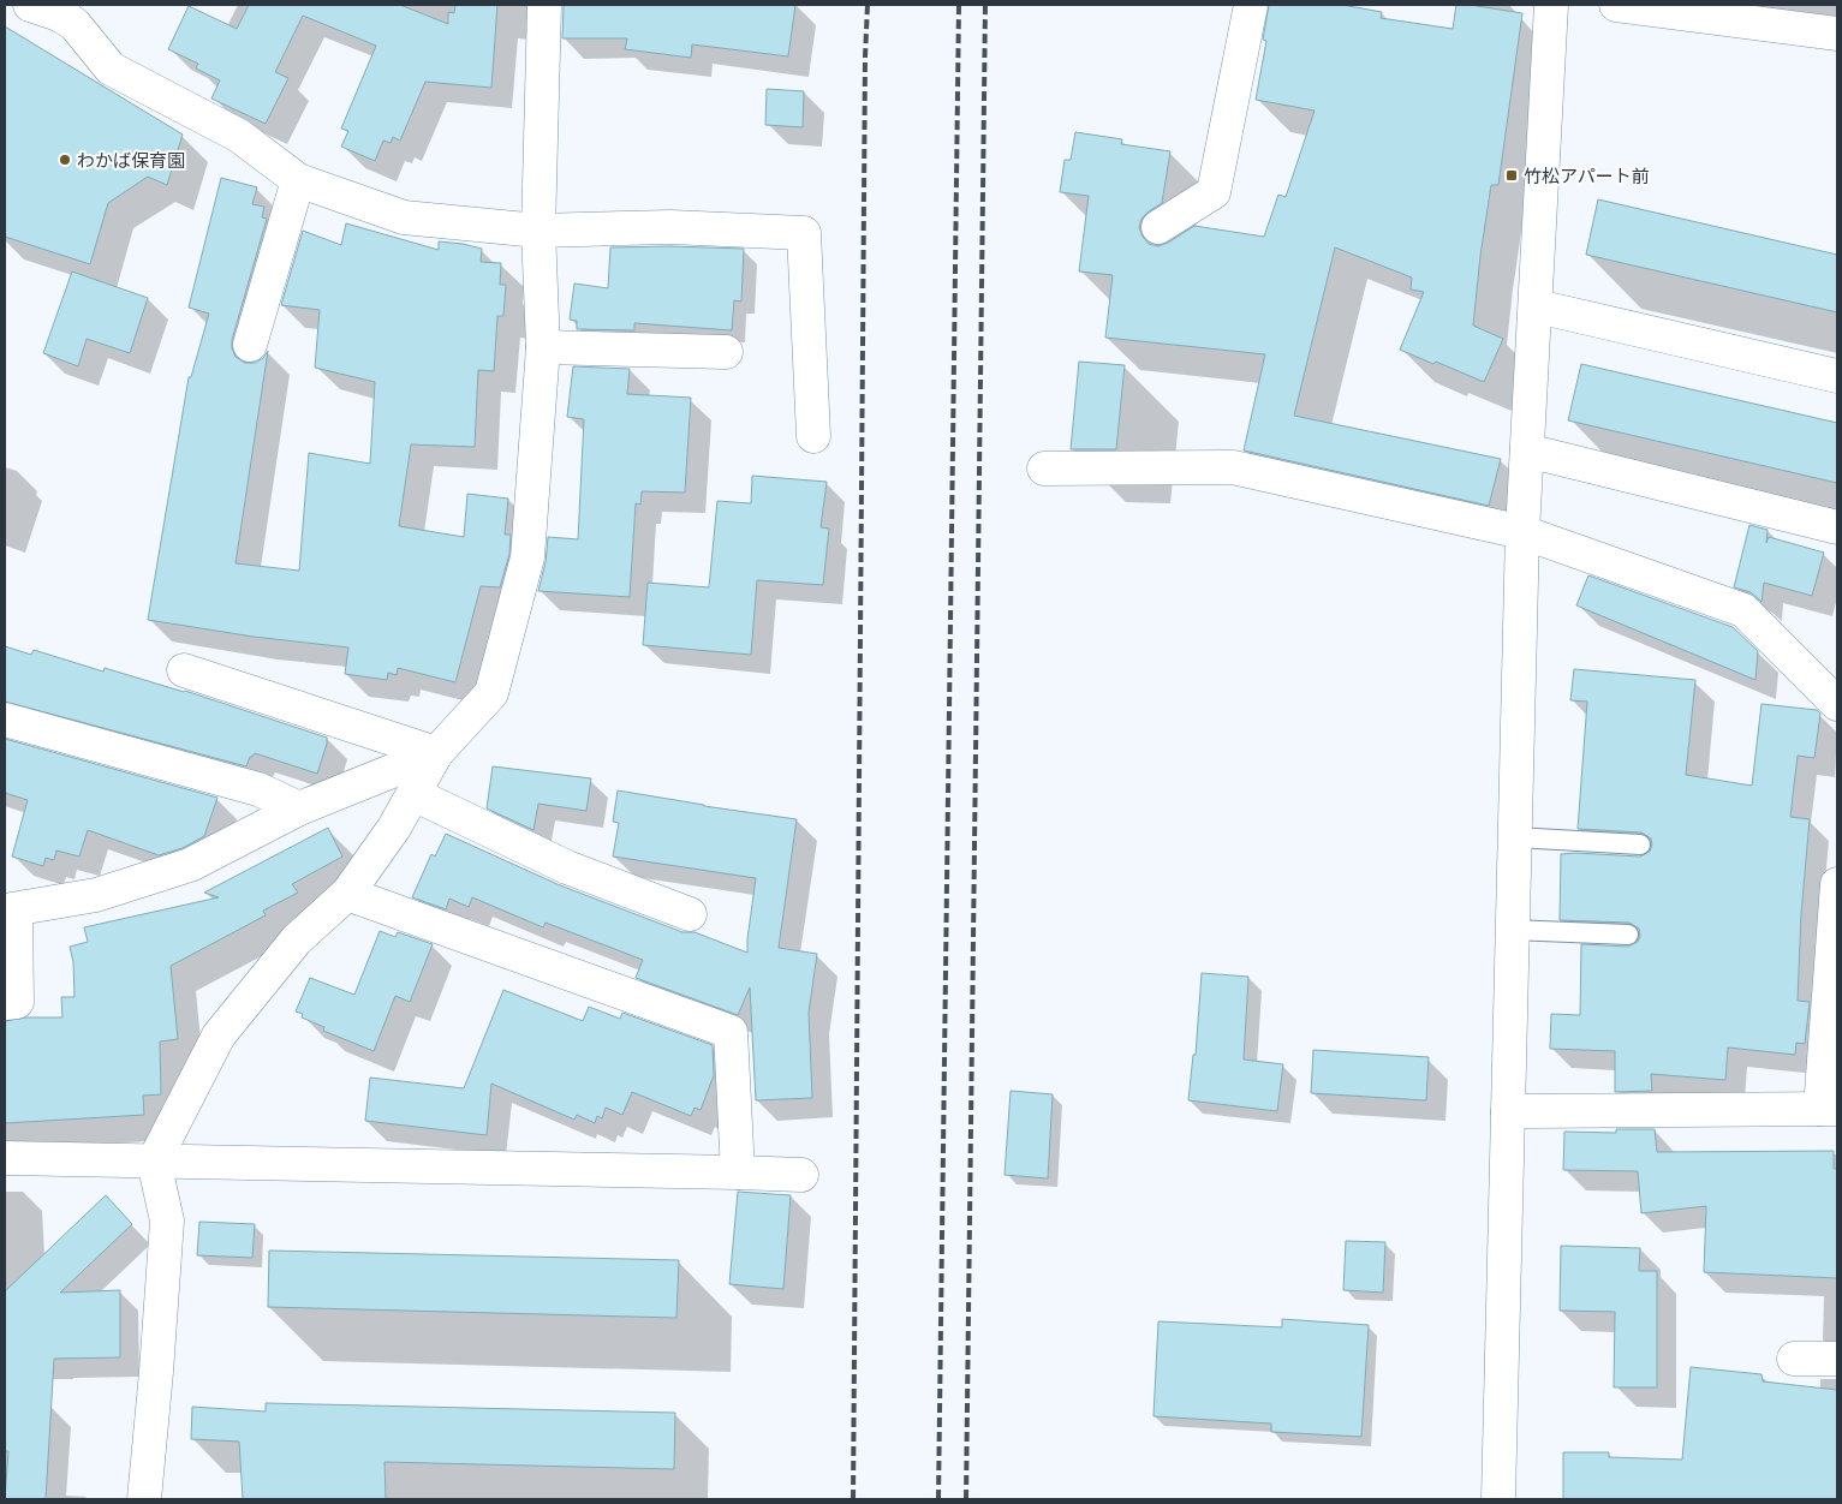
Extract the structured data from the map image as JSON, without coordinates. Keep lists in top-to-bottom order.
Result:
{
  "places": {
    "other": ["わかば保育園"],
    "transit": ["竹松アパート前"]
  }
}
